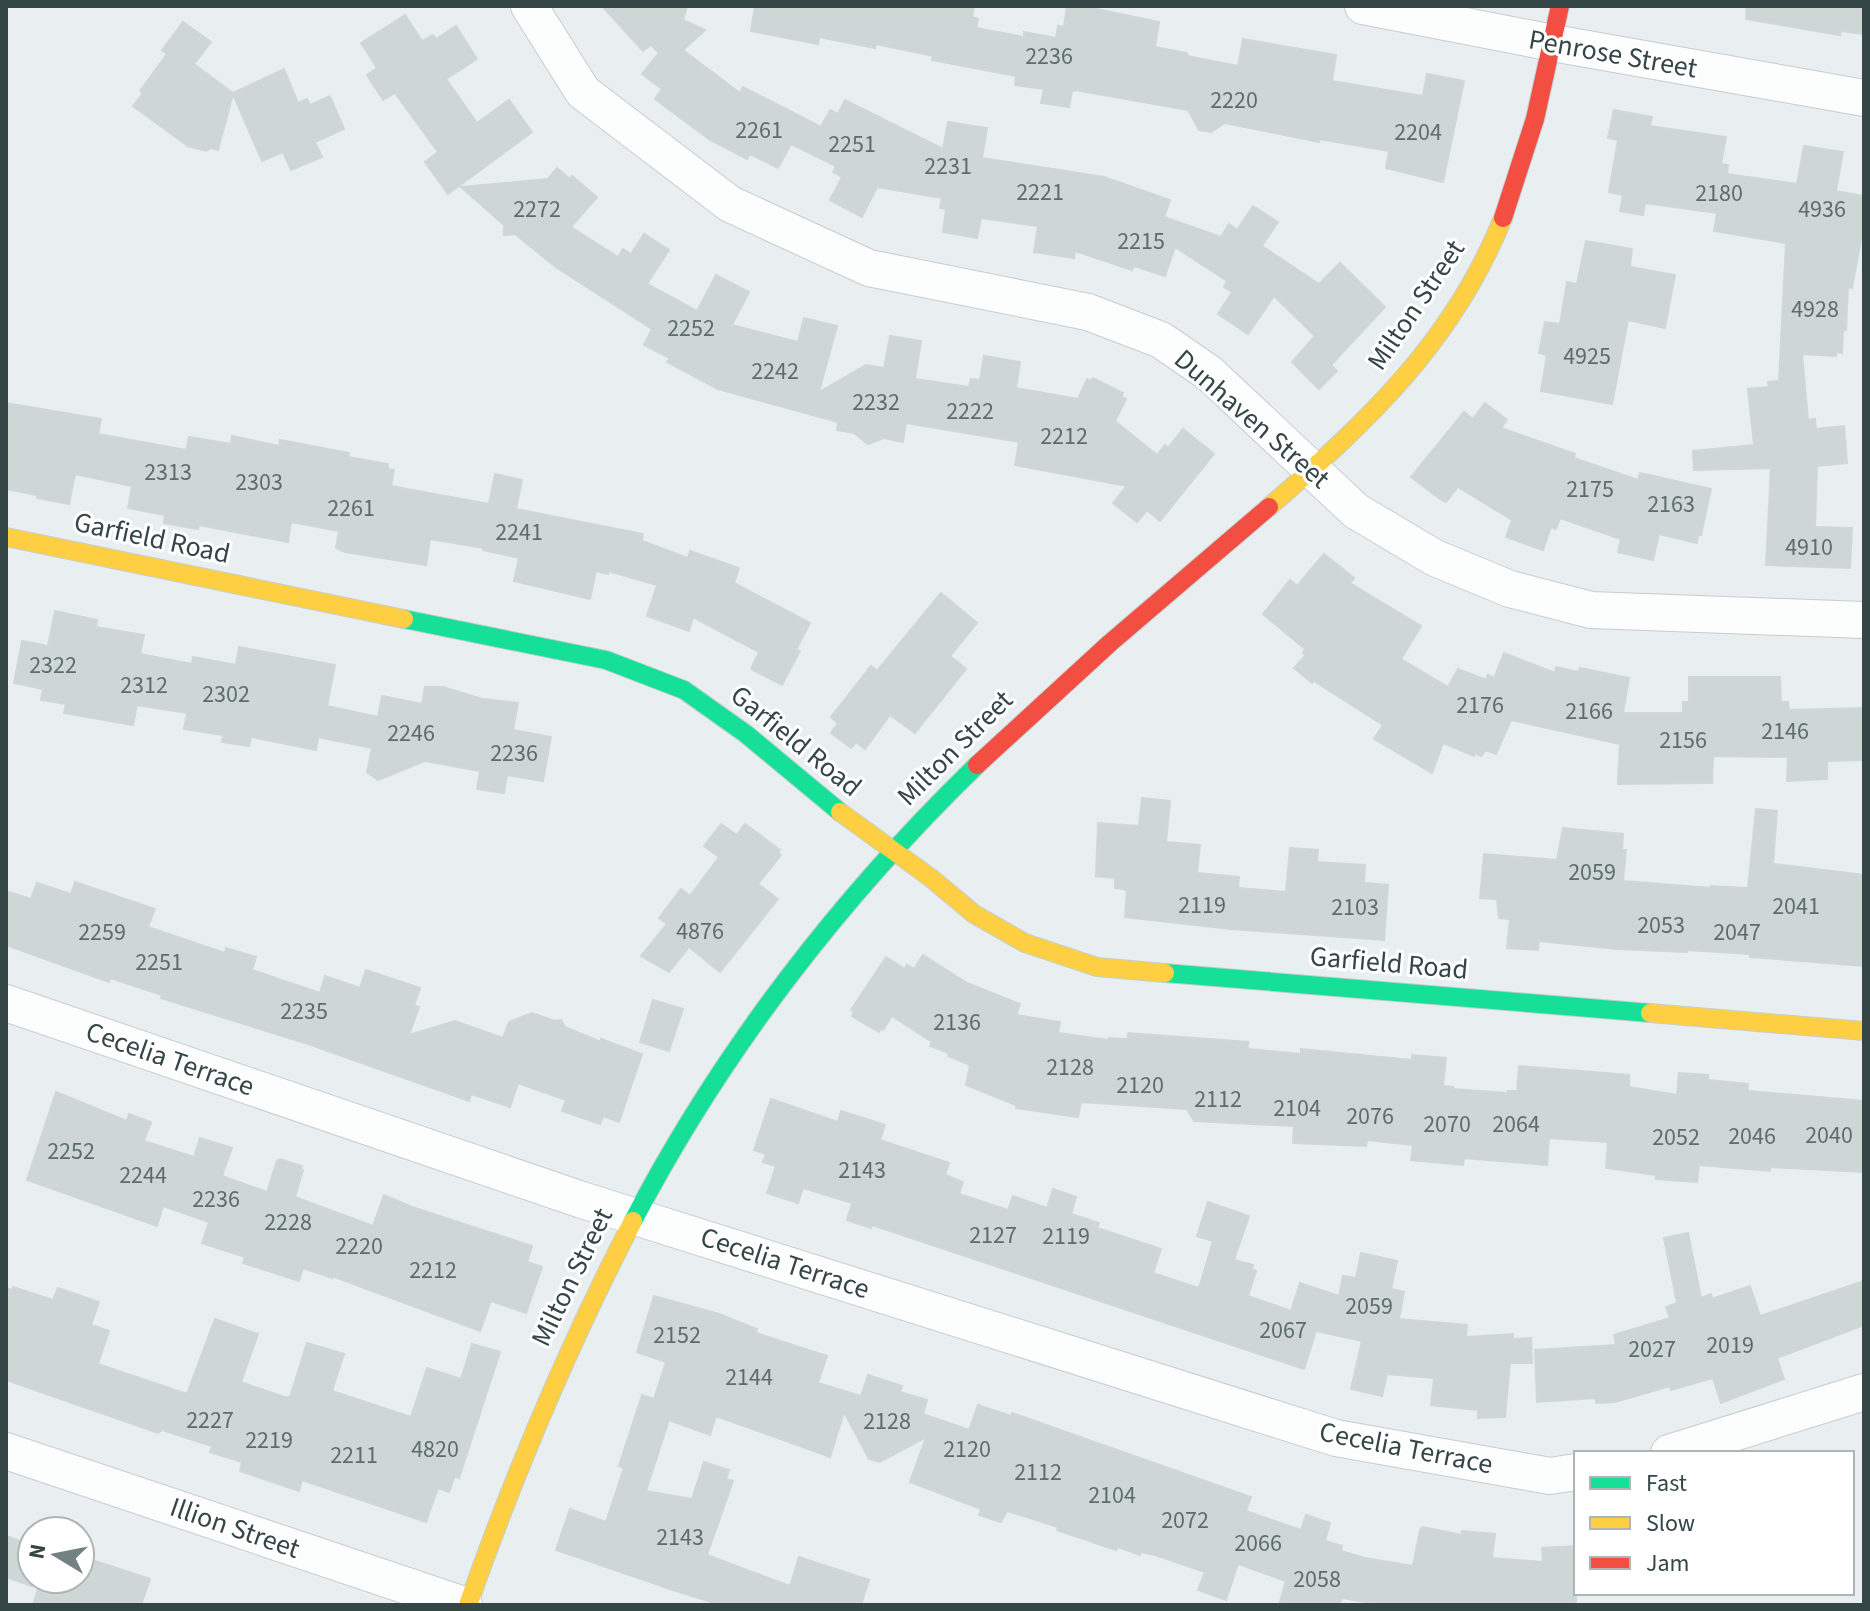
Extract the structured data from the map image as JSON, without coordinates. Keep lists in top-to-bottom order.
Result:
{
  "streets": {
    "main road": ["Milton Street", "Garfield Road"],
    "street": [
      "Penrose Street",
      "Dunhaven Street",
      "Cecelia Terrace",
      "Illion Street"
    ]
  },
  "crossings": [
    ["Penrose Street", "Milton Street"],
    ["Milton Street", "Dunhaven Street"],
    ["Milton Street", "Garfield Road"],
    ["Milton Street", "Cecelia Terrace"],
    ["Milton Street", "Illion Street"]
  ],
  "house_numbers": [
    "2236",
    "2220",
    "2261",
    "2204",
    "2251",
    "2231",
    "2221",
    "2180",
    "2272",
    "4936",
    "2215",
    "4928",
    "2252",
    "4925",
    "2242",
    "2232",
    "2222",
    "2212",
    "2313",
    "2303",
    "2175",
    "2163",
    "2261",
    "2241",
    "4910",
    "2322",
    "2312",
    "2302",
    "2176",
    "2166",
    "2146",
    "2246",
    "2156",
    "2236",
    "2059",
    "2119",
    "2041",
    "2103",
    "2053",
    "4876",
    "2259",
    "2047",
    "2251",
    "2235",
    "2136",
    "2128",
    "2120",
    "2112",
    "2104",
    "2076",
    "2070",
    "2064",
    "2040",
    "2046",
    "2052",
    "2252",
    "2143",
    "2244",
    "2236",
    "2228",
    "2127",
    "2119",
    "2220",
    "2212",
    "2059",
    "2067",
    "2152",
    "2019",
    "2027",
    "2144",
    "2227",
    "2128",
    "2219",
    "4820",
    "2120",
    "2211",
    "2112",
    "2104",
    "2072",
    "2143",
    "2066",
    "2058"
  ],
  "legend": ["Fast", "Slow", "Jam"],
  "north": "left"
}
